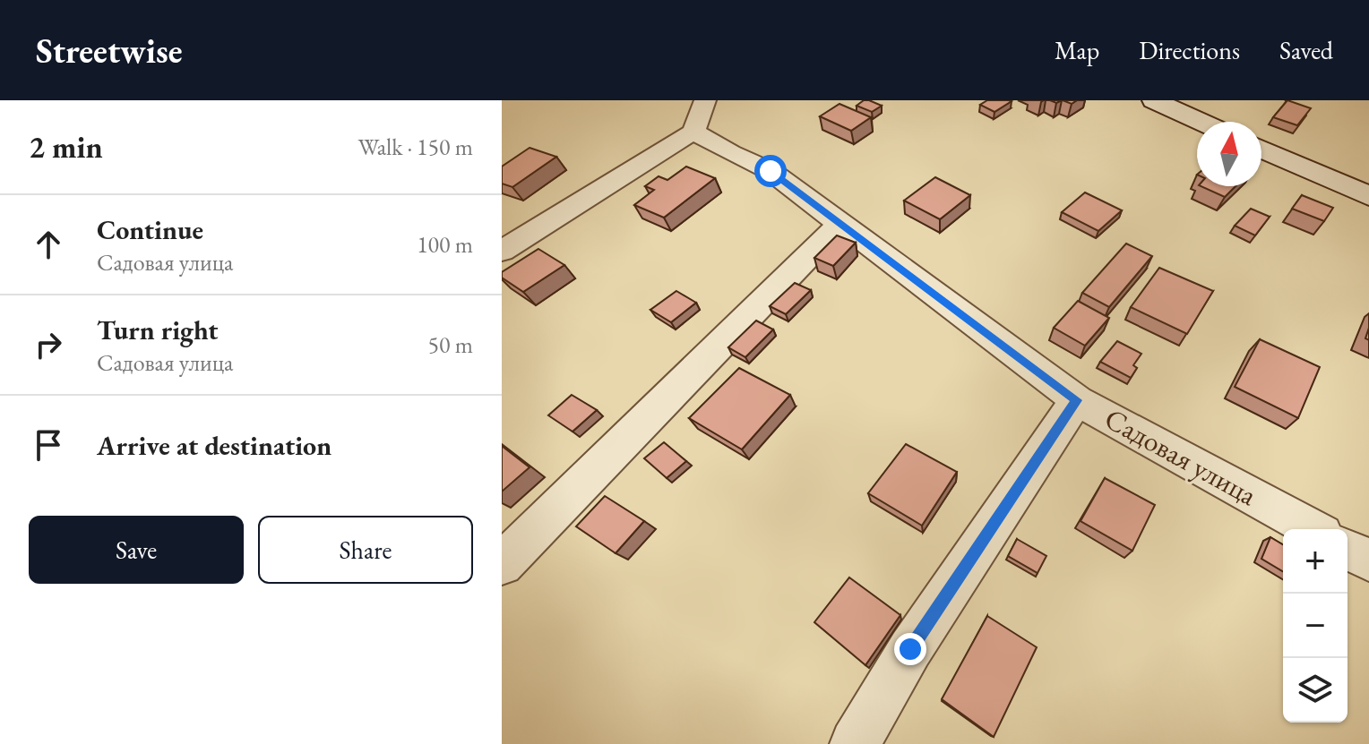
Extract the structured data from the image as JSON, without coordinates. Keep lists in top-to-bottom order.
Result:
{
  "streets": {
    "street": ["Садовая улица"]
  },
  "north": "top",
  "page": {
    "header": "Streetwise",
    "nav": ["Map", "Directions", "Saved"],
    "heading": ["2 min", "Walk · 150 m"],
    "list": [
      ["Continue", "Садовая улица", "100 m"],
      ["Turn right", "Садовая улица", "50 m"],
      "Arrive at destination"
    ],
    "buttons": ["Save", "Share"],
    "map_buttons": ["+", "−"]
  }
}
